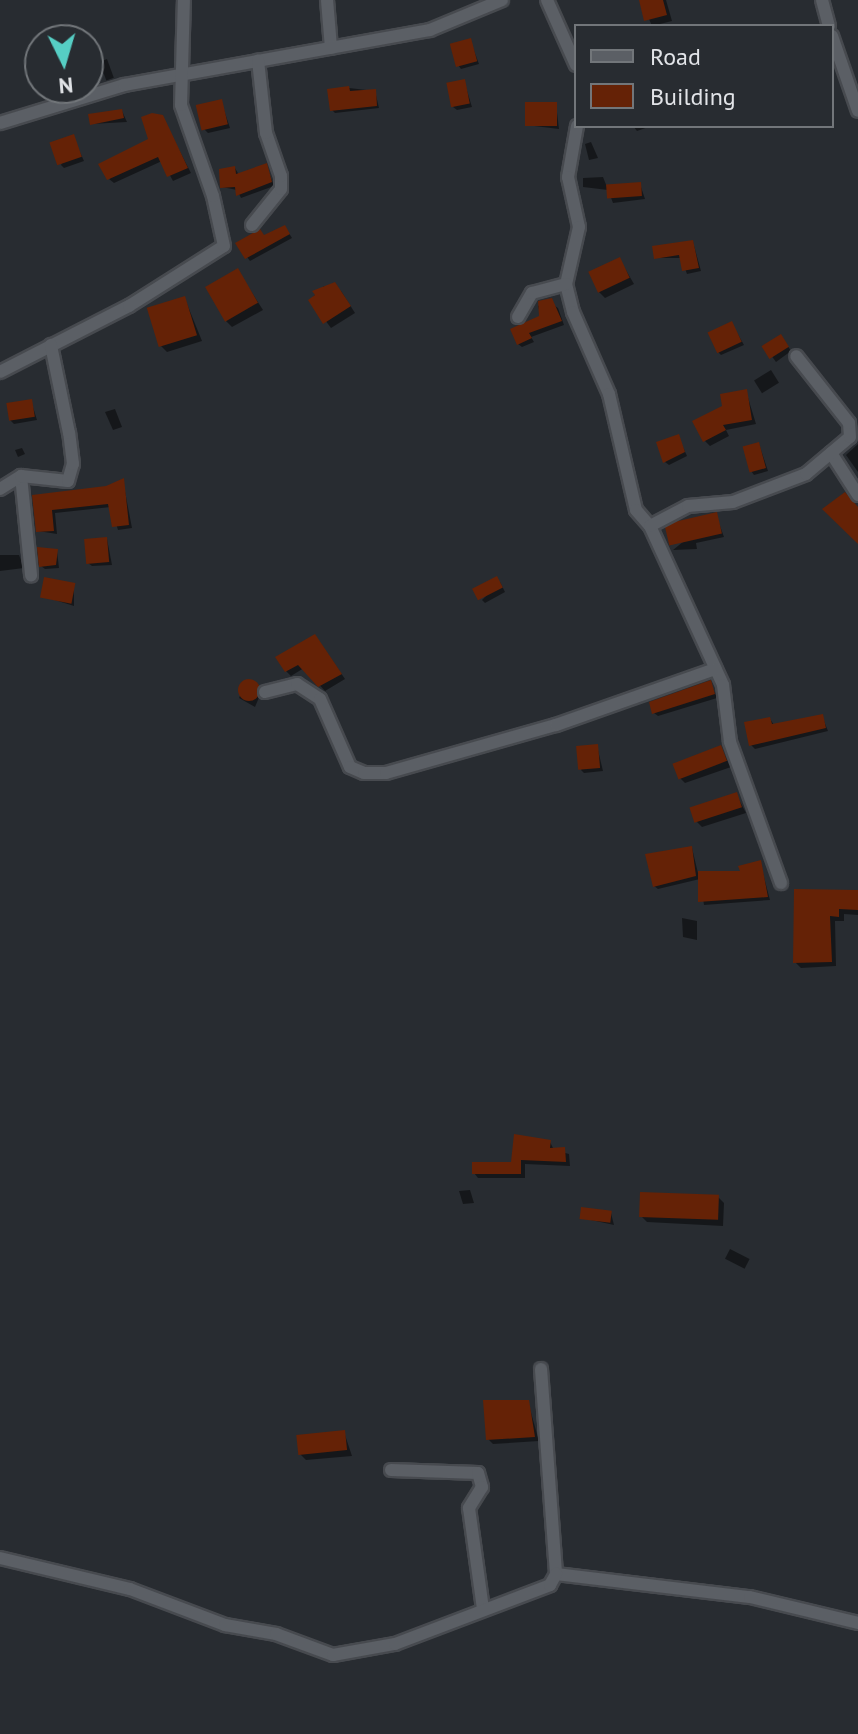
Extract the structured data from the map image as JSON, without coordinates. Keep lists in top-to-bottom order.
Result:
{
  "legend": ["Road", "Building"],
  "north": "bottom"
}
